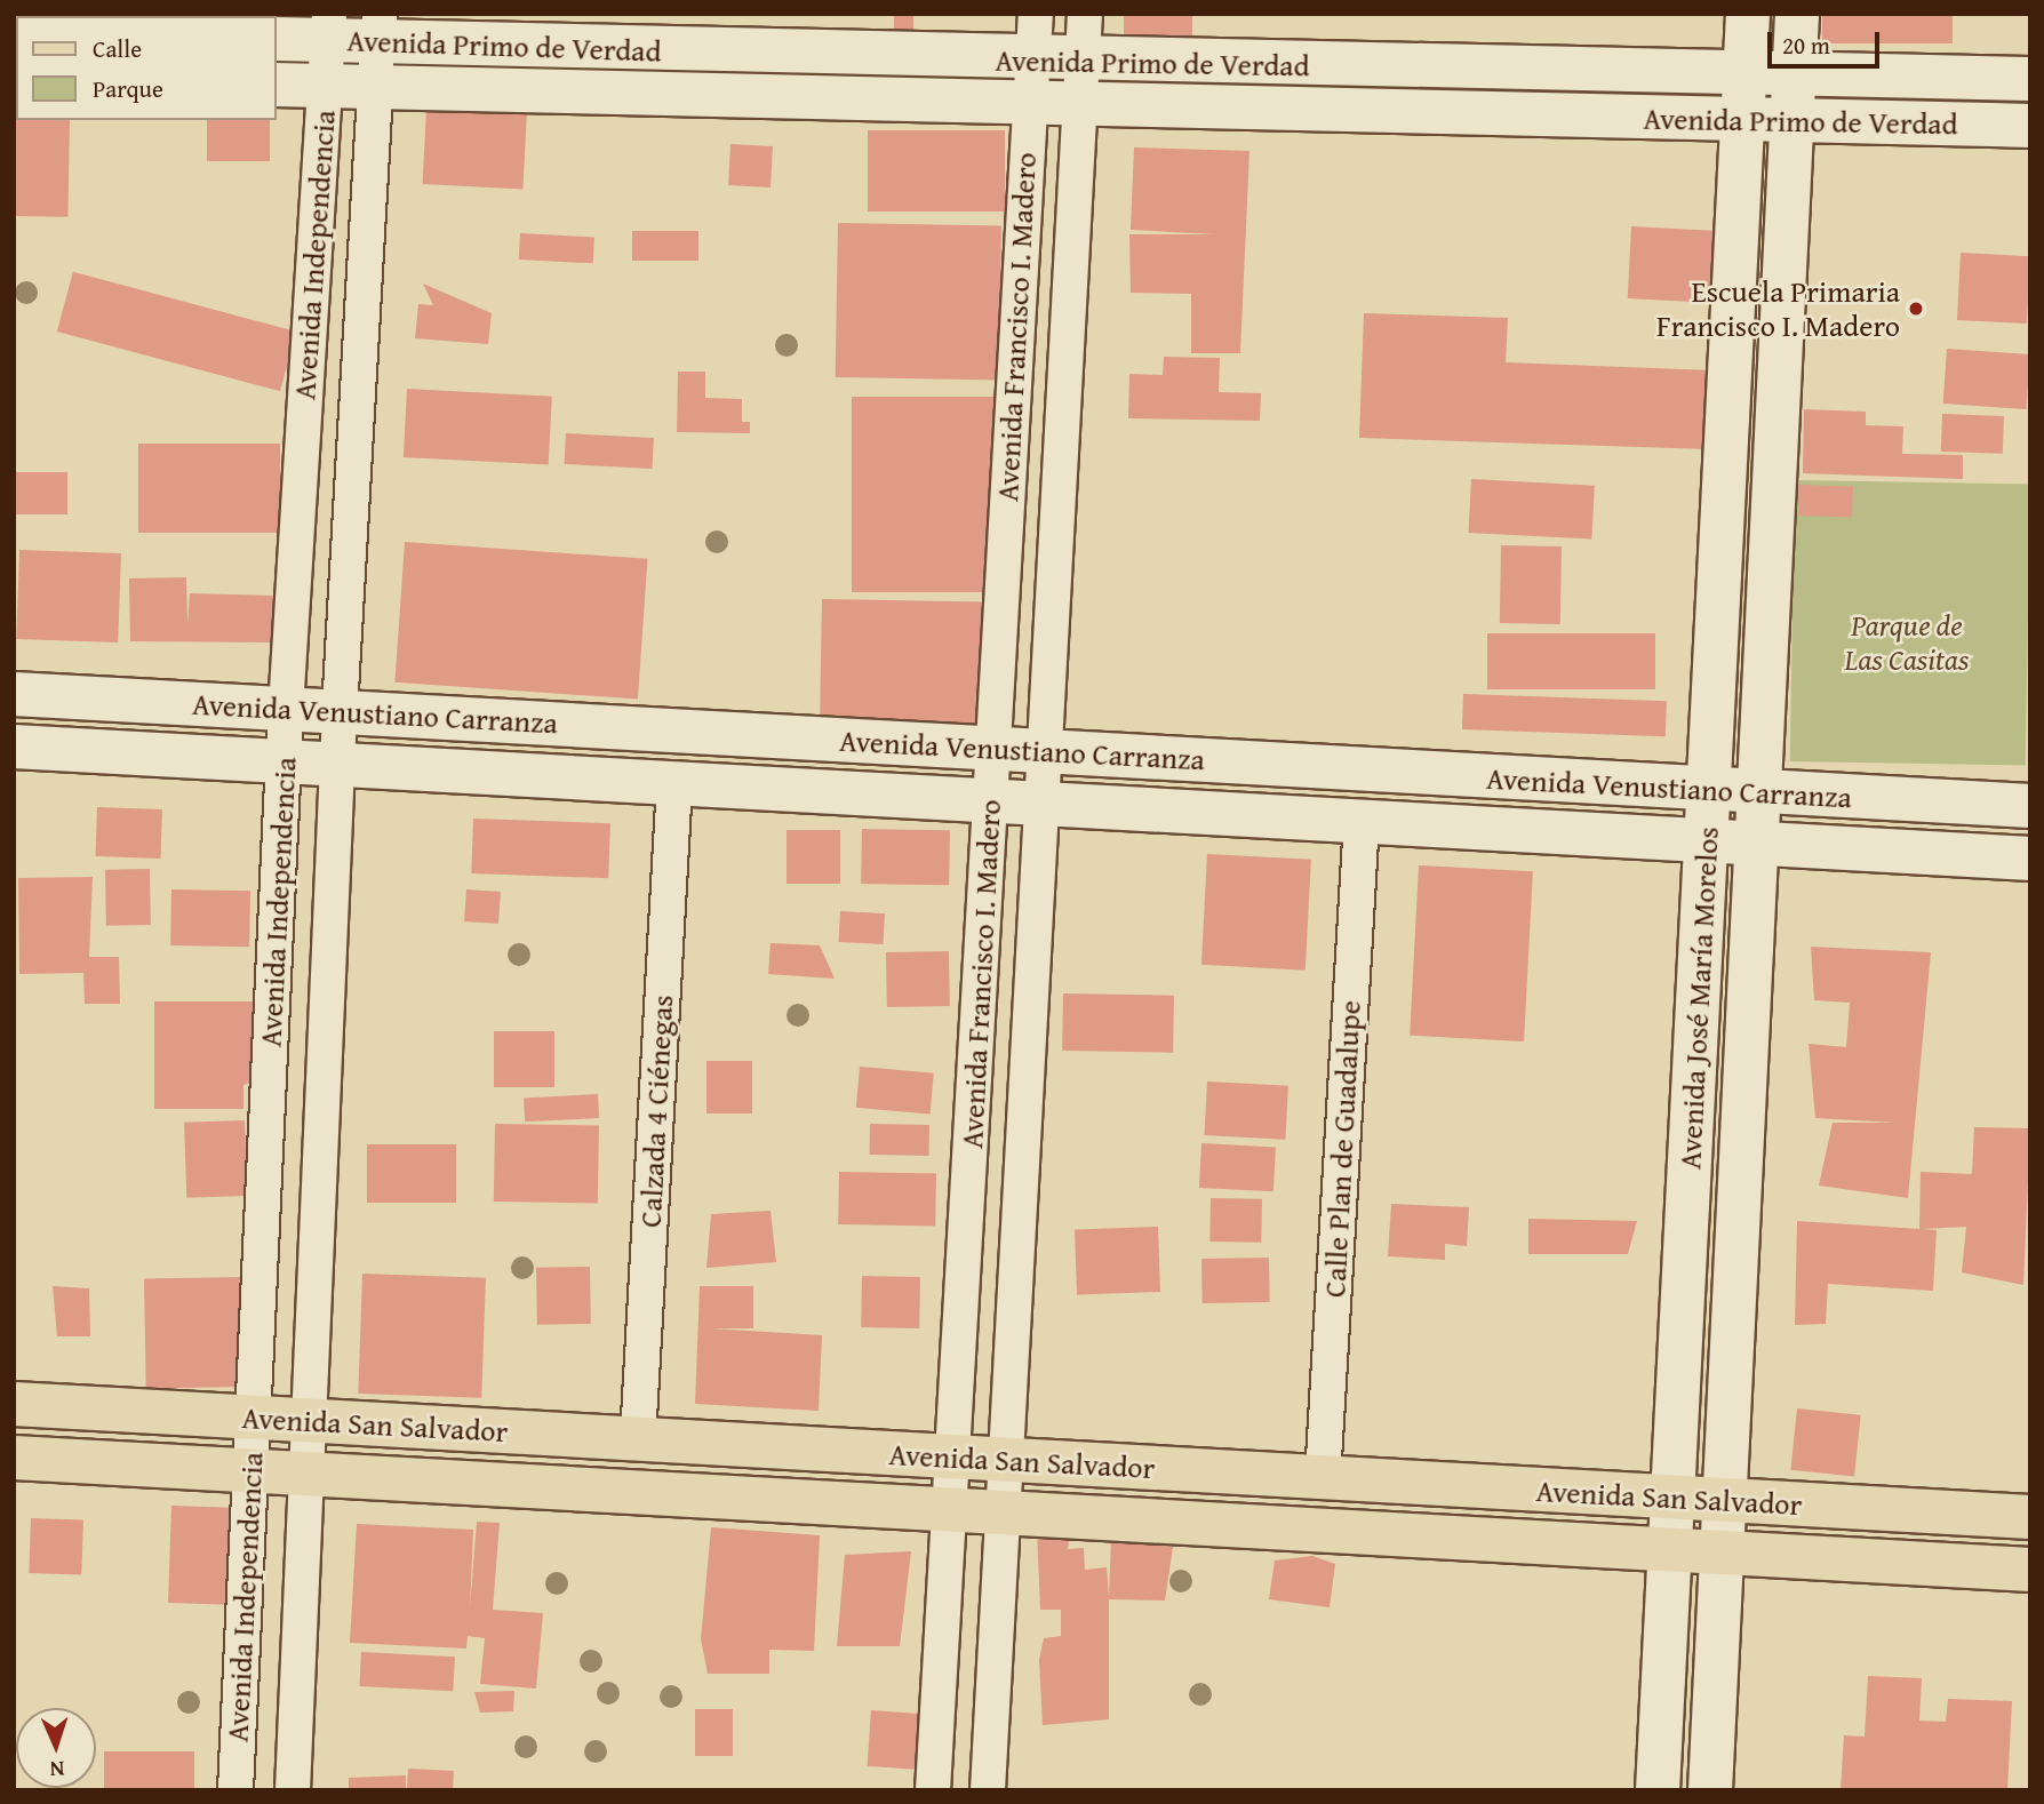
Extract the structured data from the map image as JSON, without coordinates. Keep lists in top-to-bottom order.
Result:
{
  "streets": {
    "main road": ["Avenida San Salvador"],
    "street": [
      "Avenida Primo de Verdad",
      "Avenida Independencia",
      "Avenida Francisco I. Madero",
      "Avenida Venustiano Carranza",
      "Avenida José María Morelos",
      "Calzada 4 Ciénegas",
      "Calle Plan de Guadalupe"
    ]
  },
  "crossings": [
    ["Avenida Primo de Verdad", "Avenida Independencia"],
    ["Avenida Primo de Verdad", "Avenida Francisco I. Madero"],
    ["Avenida Primo de Verdad", "Avenida José María Morelos"],
    ["Avenida Independencia", "Avenida Venustiano Carranza"],
    ["Avenida Independencia", "Avenida San Salvador"],
    ["Avenida Francisco I. Madero", "Avenida Venustiano Carranza"],
    ["Avenida Francisco I. Madero", "Avenida San Salvador"],
    ["Avenida Venustiano Carranza", "Avenida José María Morelos"],
    ["Avenida Venustiano Carranza", "Calzada 4 Ciénegas"],
    ["Avenida Venustiano Carranza", "Calle Plan de Guadalupe"],
    ["Avenida José María Morelos", "Avenida San Salvador"],
    ["Calzada 4 Ciénegas", "Avenida San Salvador"],
    ["Calle Plan de Guadalupe", "Avenida San Salvador"]
  ],
  "parks": ["Parque de Las Casitas"],
  "places": ["Escuela Primaria Francisco I. Madero"],
  "legend": ["Calle", "Parque"],
  "scale_bar": "20 m",
  "north": "bottom"
}
